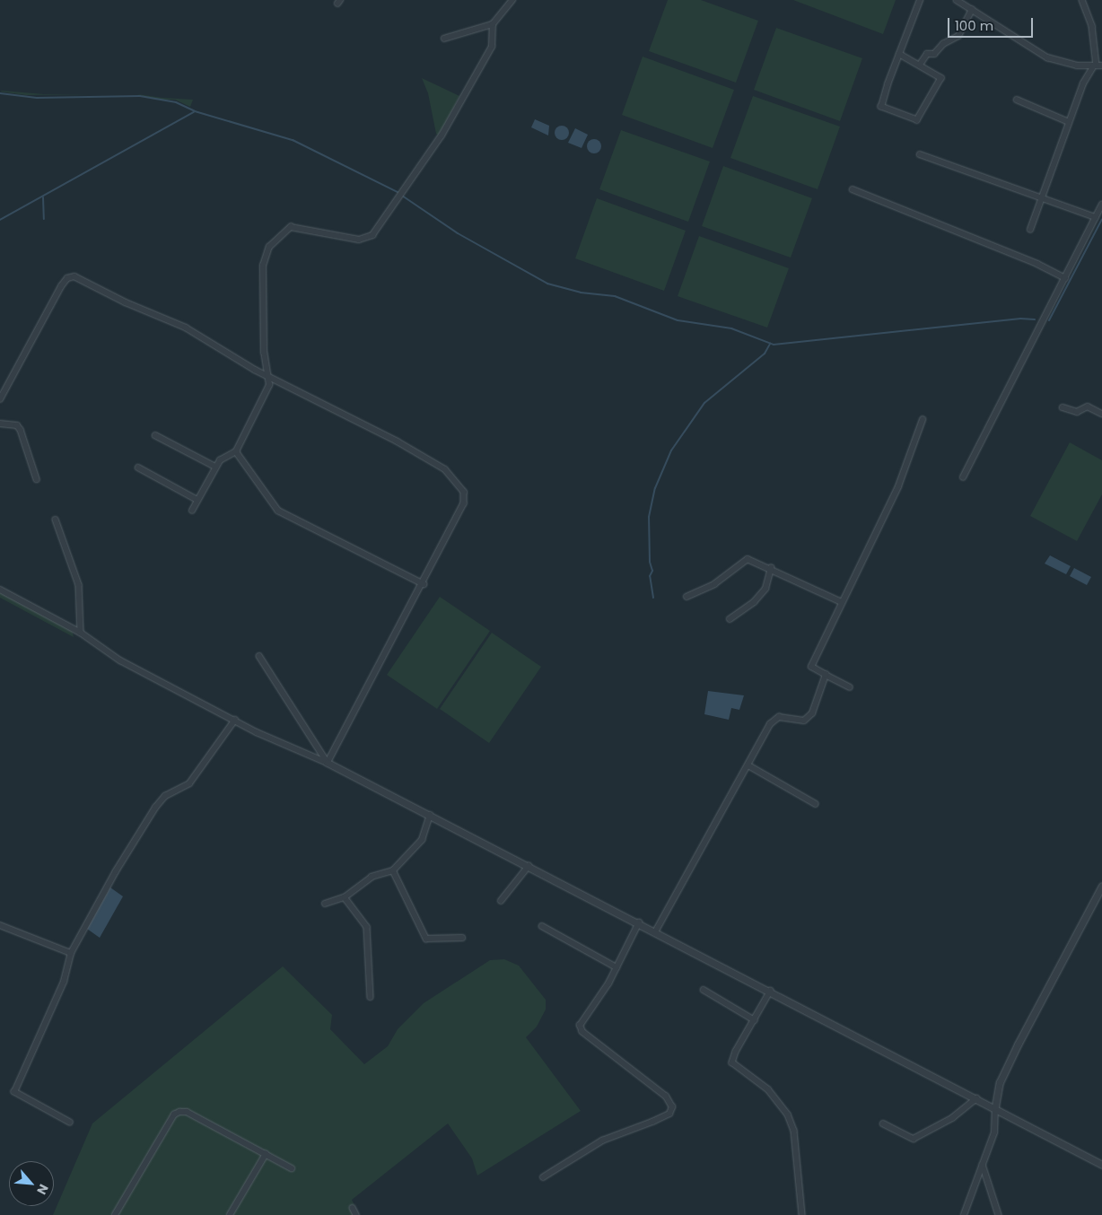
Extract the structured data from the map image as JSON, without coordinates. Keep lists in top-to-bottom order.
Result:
{
  "scale_bar": "100 m",
  "north": "bottom right"
}
